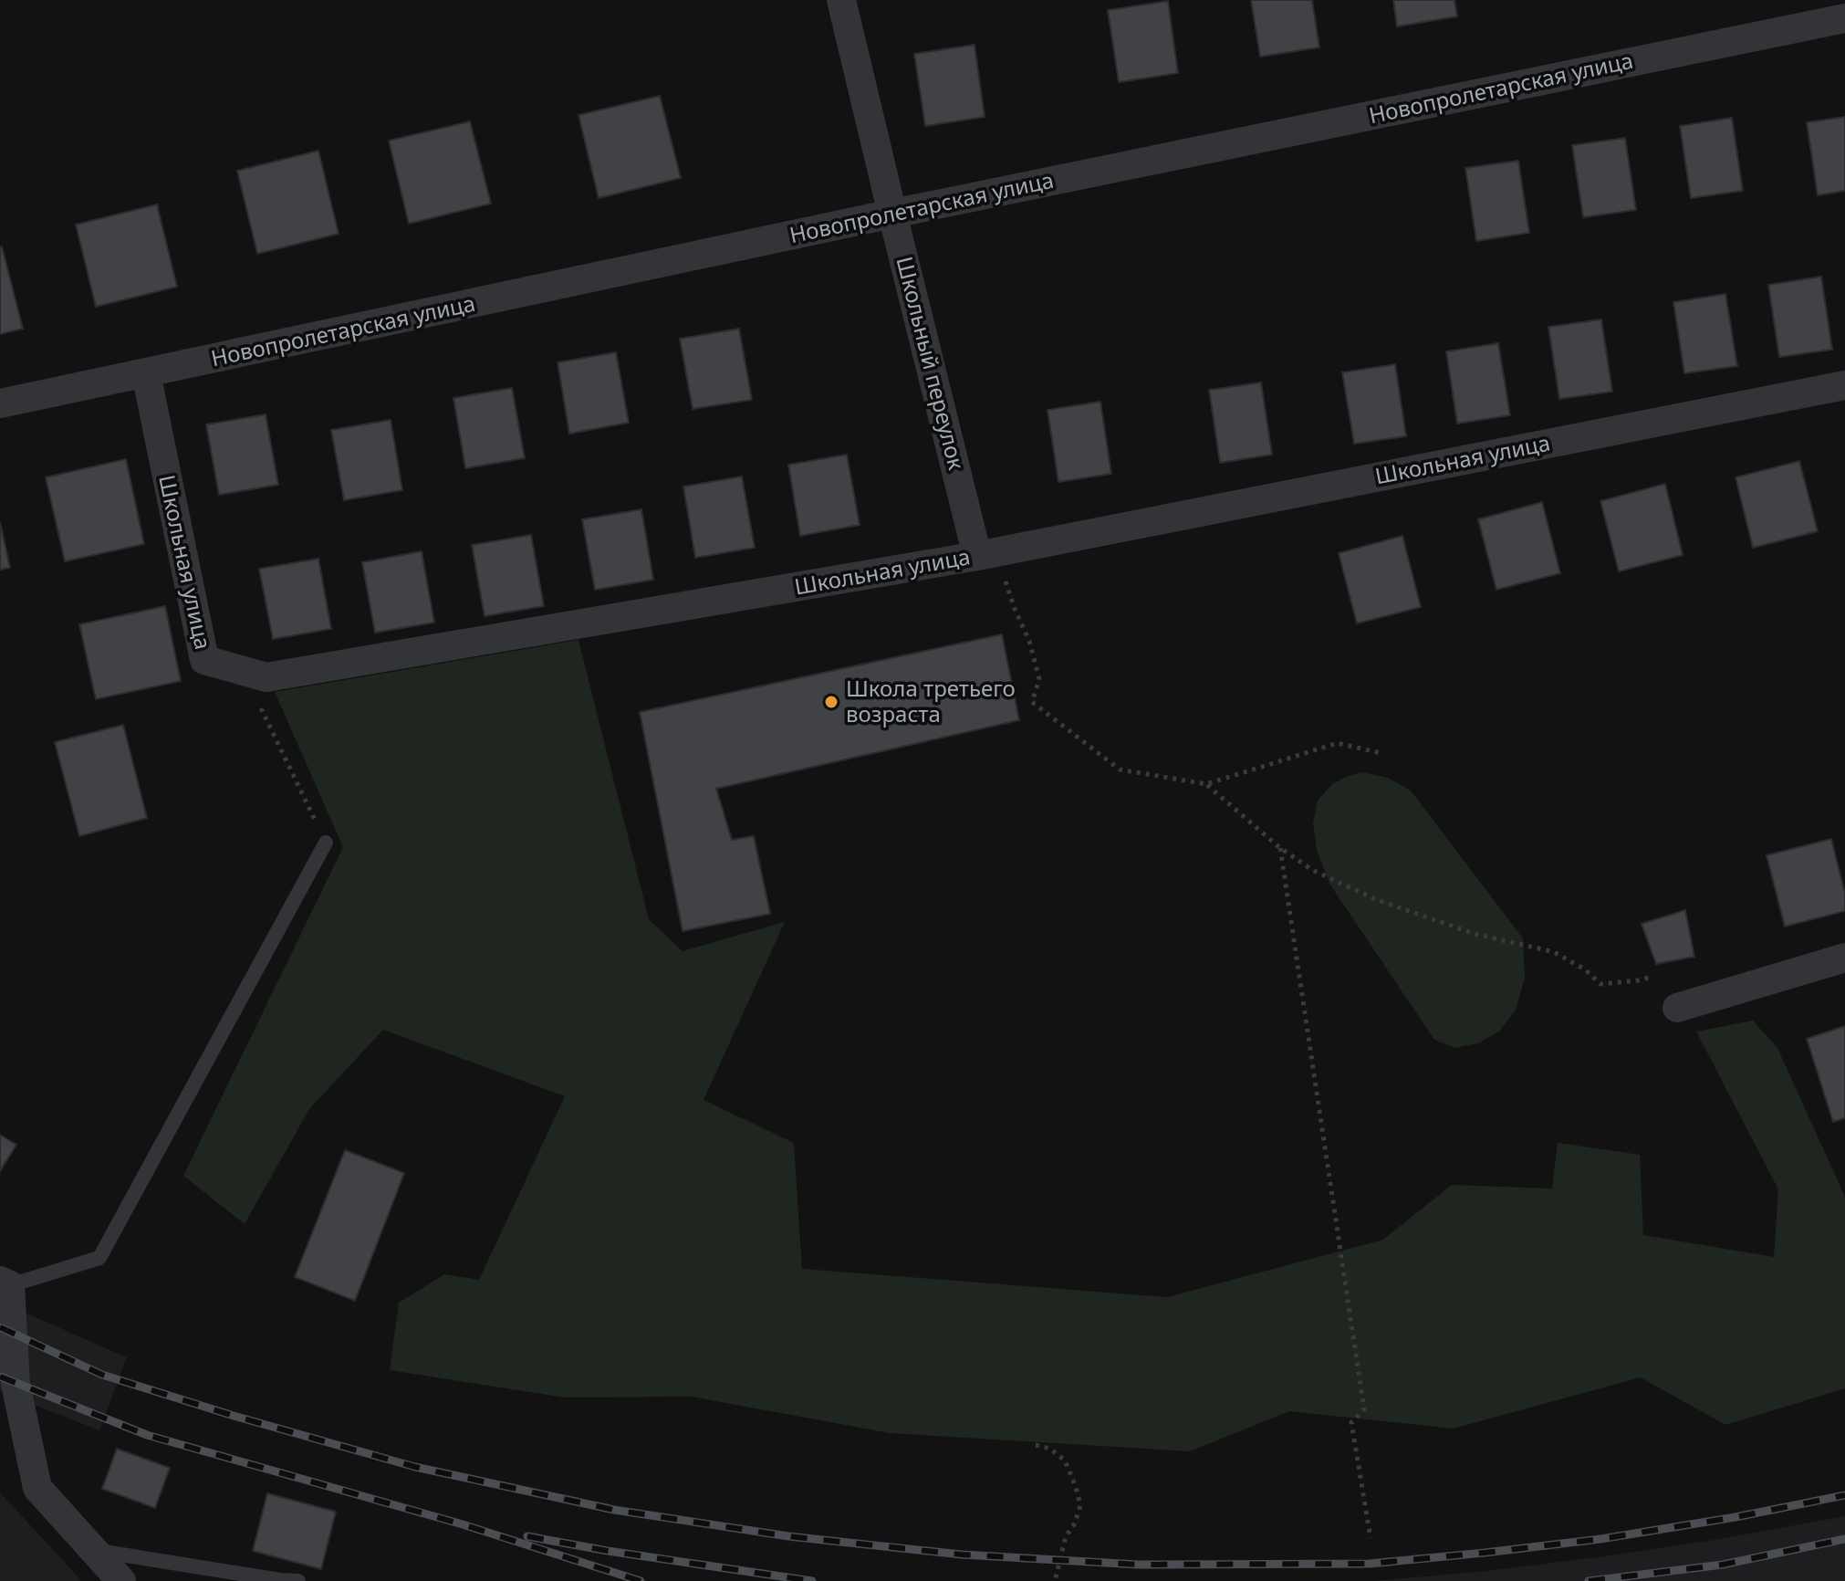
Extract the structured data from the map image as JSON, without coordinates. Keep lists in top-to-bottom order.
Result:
{
  "streets": {
    "street": ["Новопролетарская улица", "Школьный переулок", "Школьная улица"]
  },
  "crossings": [
    ["Новопролетарская улица", "Школьный переулок"],
    ["Новопролетарская улица", "Школьная улица"],
    ["Школьный переулок", "Школьная улица"]
  ],
  "places": ["Школа третьего возраста"]
}
